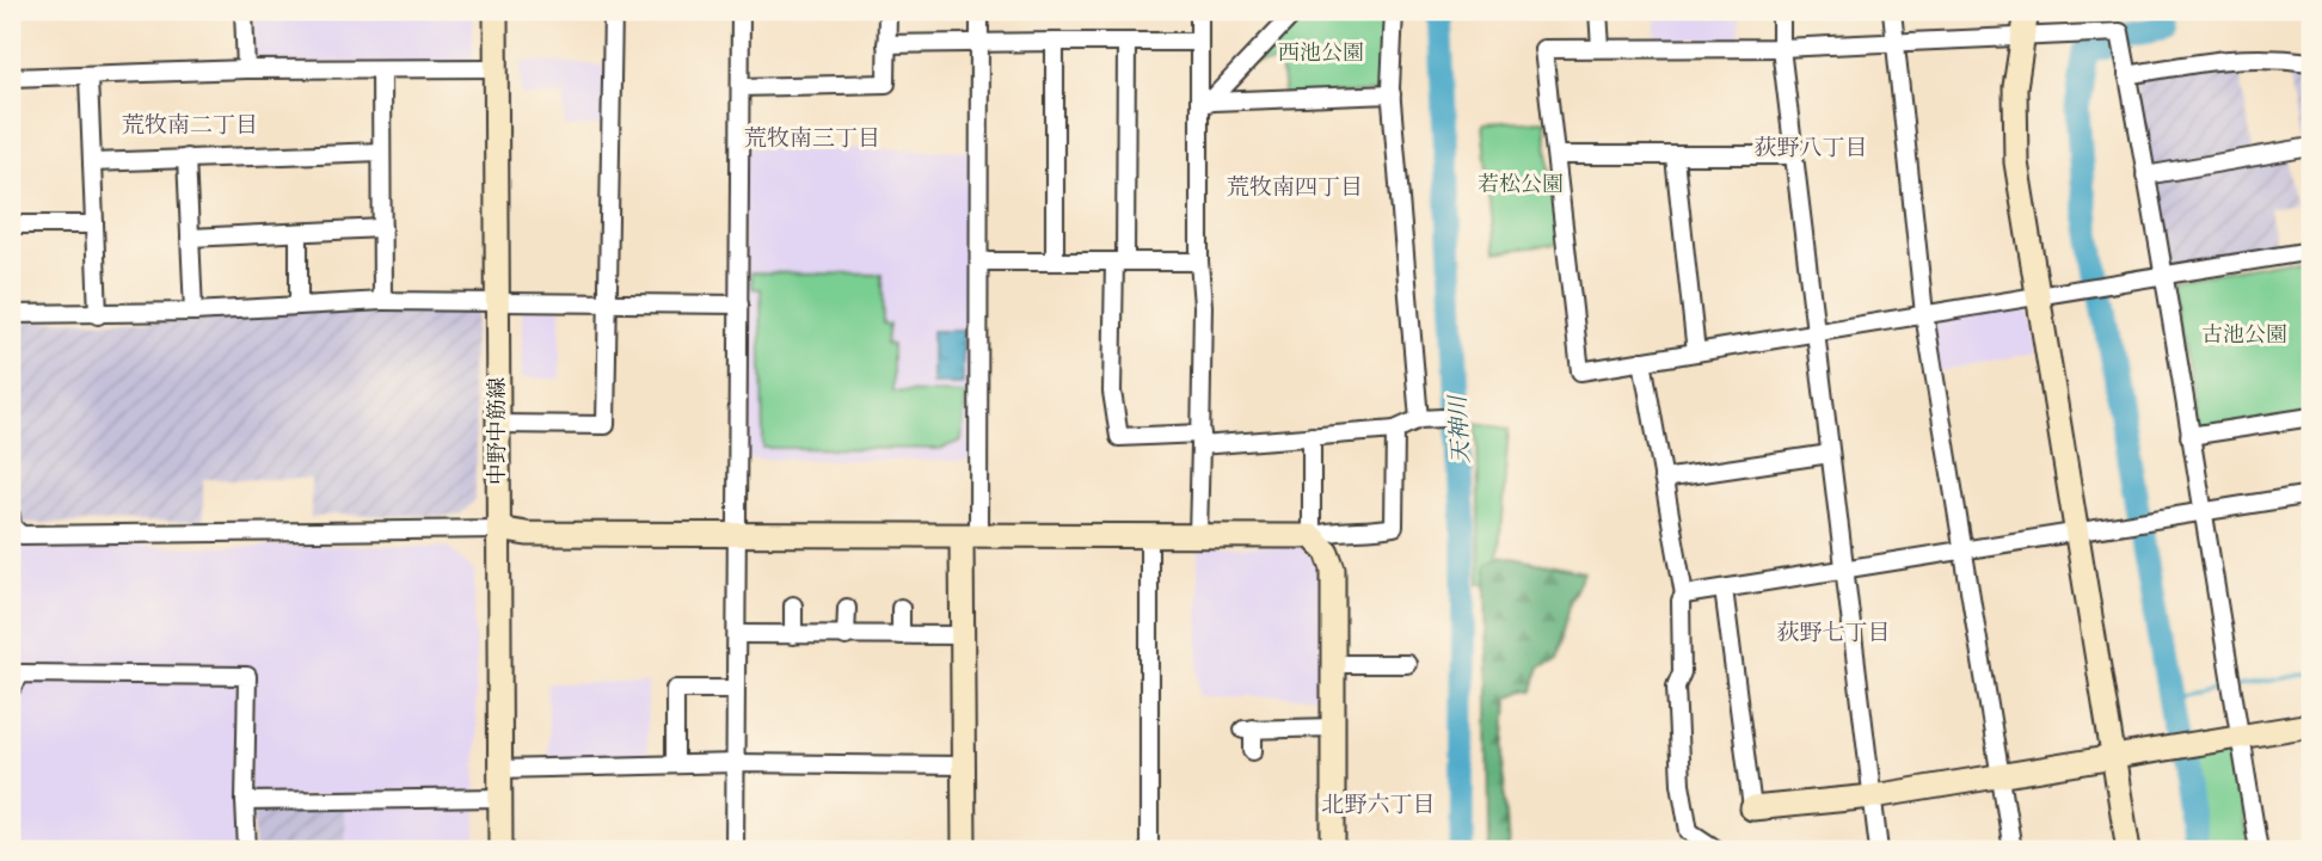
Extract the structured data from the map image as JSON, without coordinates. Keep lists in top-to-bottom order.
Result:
{
  "streets": {
    "street": ["中野中筋線"]
  },
  "districts": [
    "荒牧南二丁目",
    "荒牧南三丁目",
    "荻野八丁目",
    "荒牧南四丁目",
    "荻野七丁目",
    "北野六丁目"
  ],
  "water": ["天神川"],
  "parks": ["西池公園", "若松公園", "古池公園"]
}
